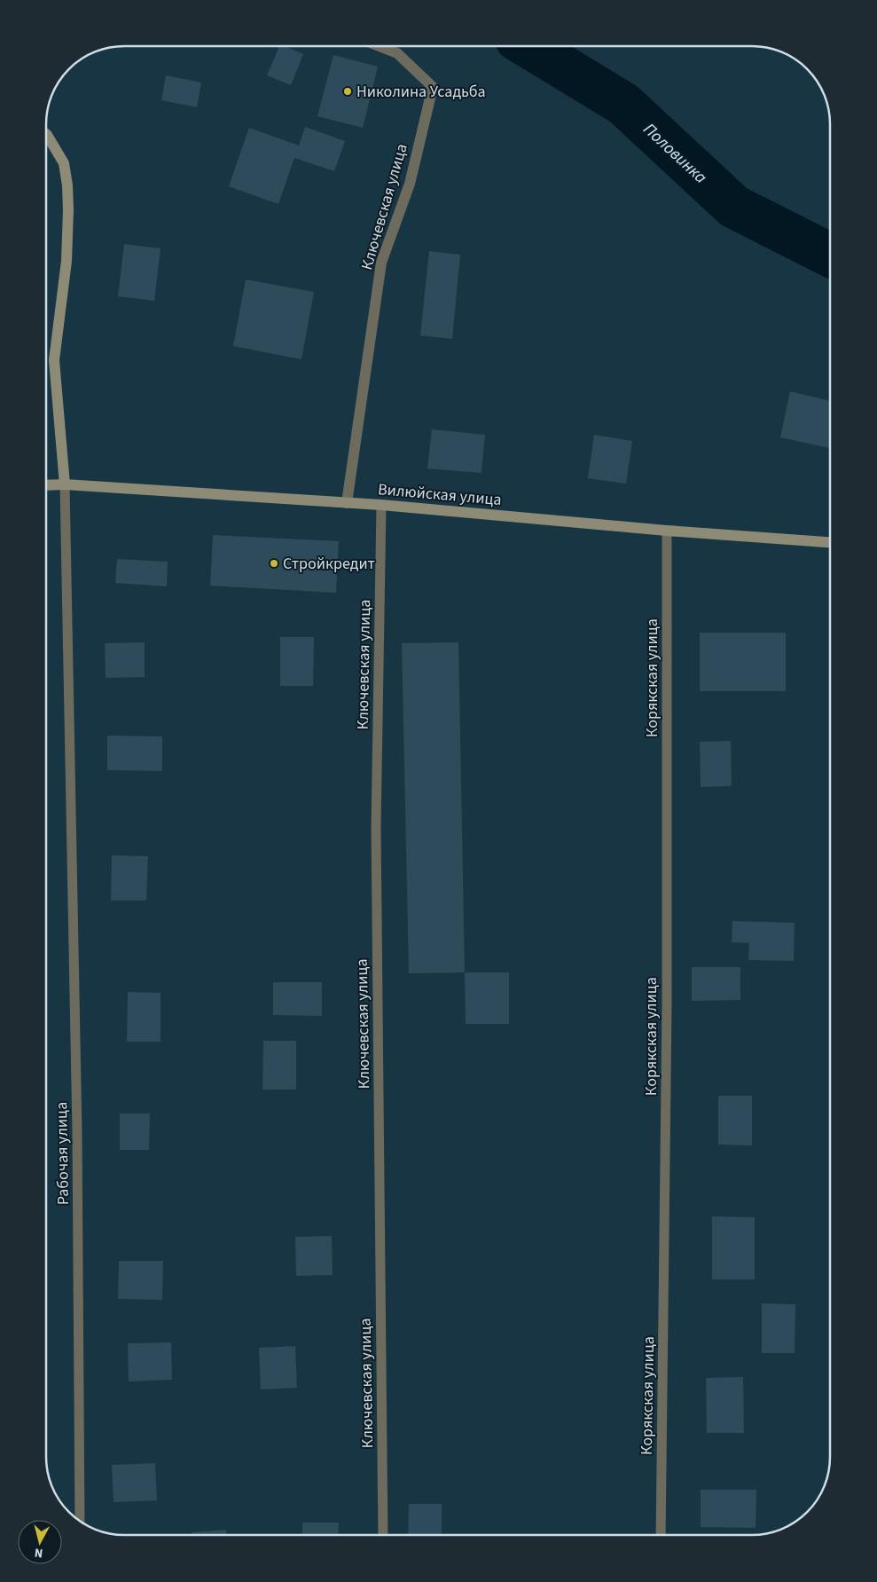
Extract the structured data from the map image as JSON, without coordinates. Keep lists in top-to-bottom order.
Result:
{
  "streets": {
    "street": ["Ключевская улица", "Вилюйская улица"],
    "lane": ["Корякская улица", "Рабочая улица"]
  },
  "crossings": [
    ["Ключевская улица", "Вилюйская улица"],
    ["Вилюйская улица", "Корякская улица"],
    ["Вилюйская улица", "Рабочая улица"]
  ],
  "water": ["Половинка"],
  "places": ["Николина Усадьба", "Стройкредит"],
  "north": "bottom"
}
